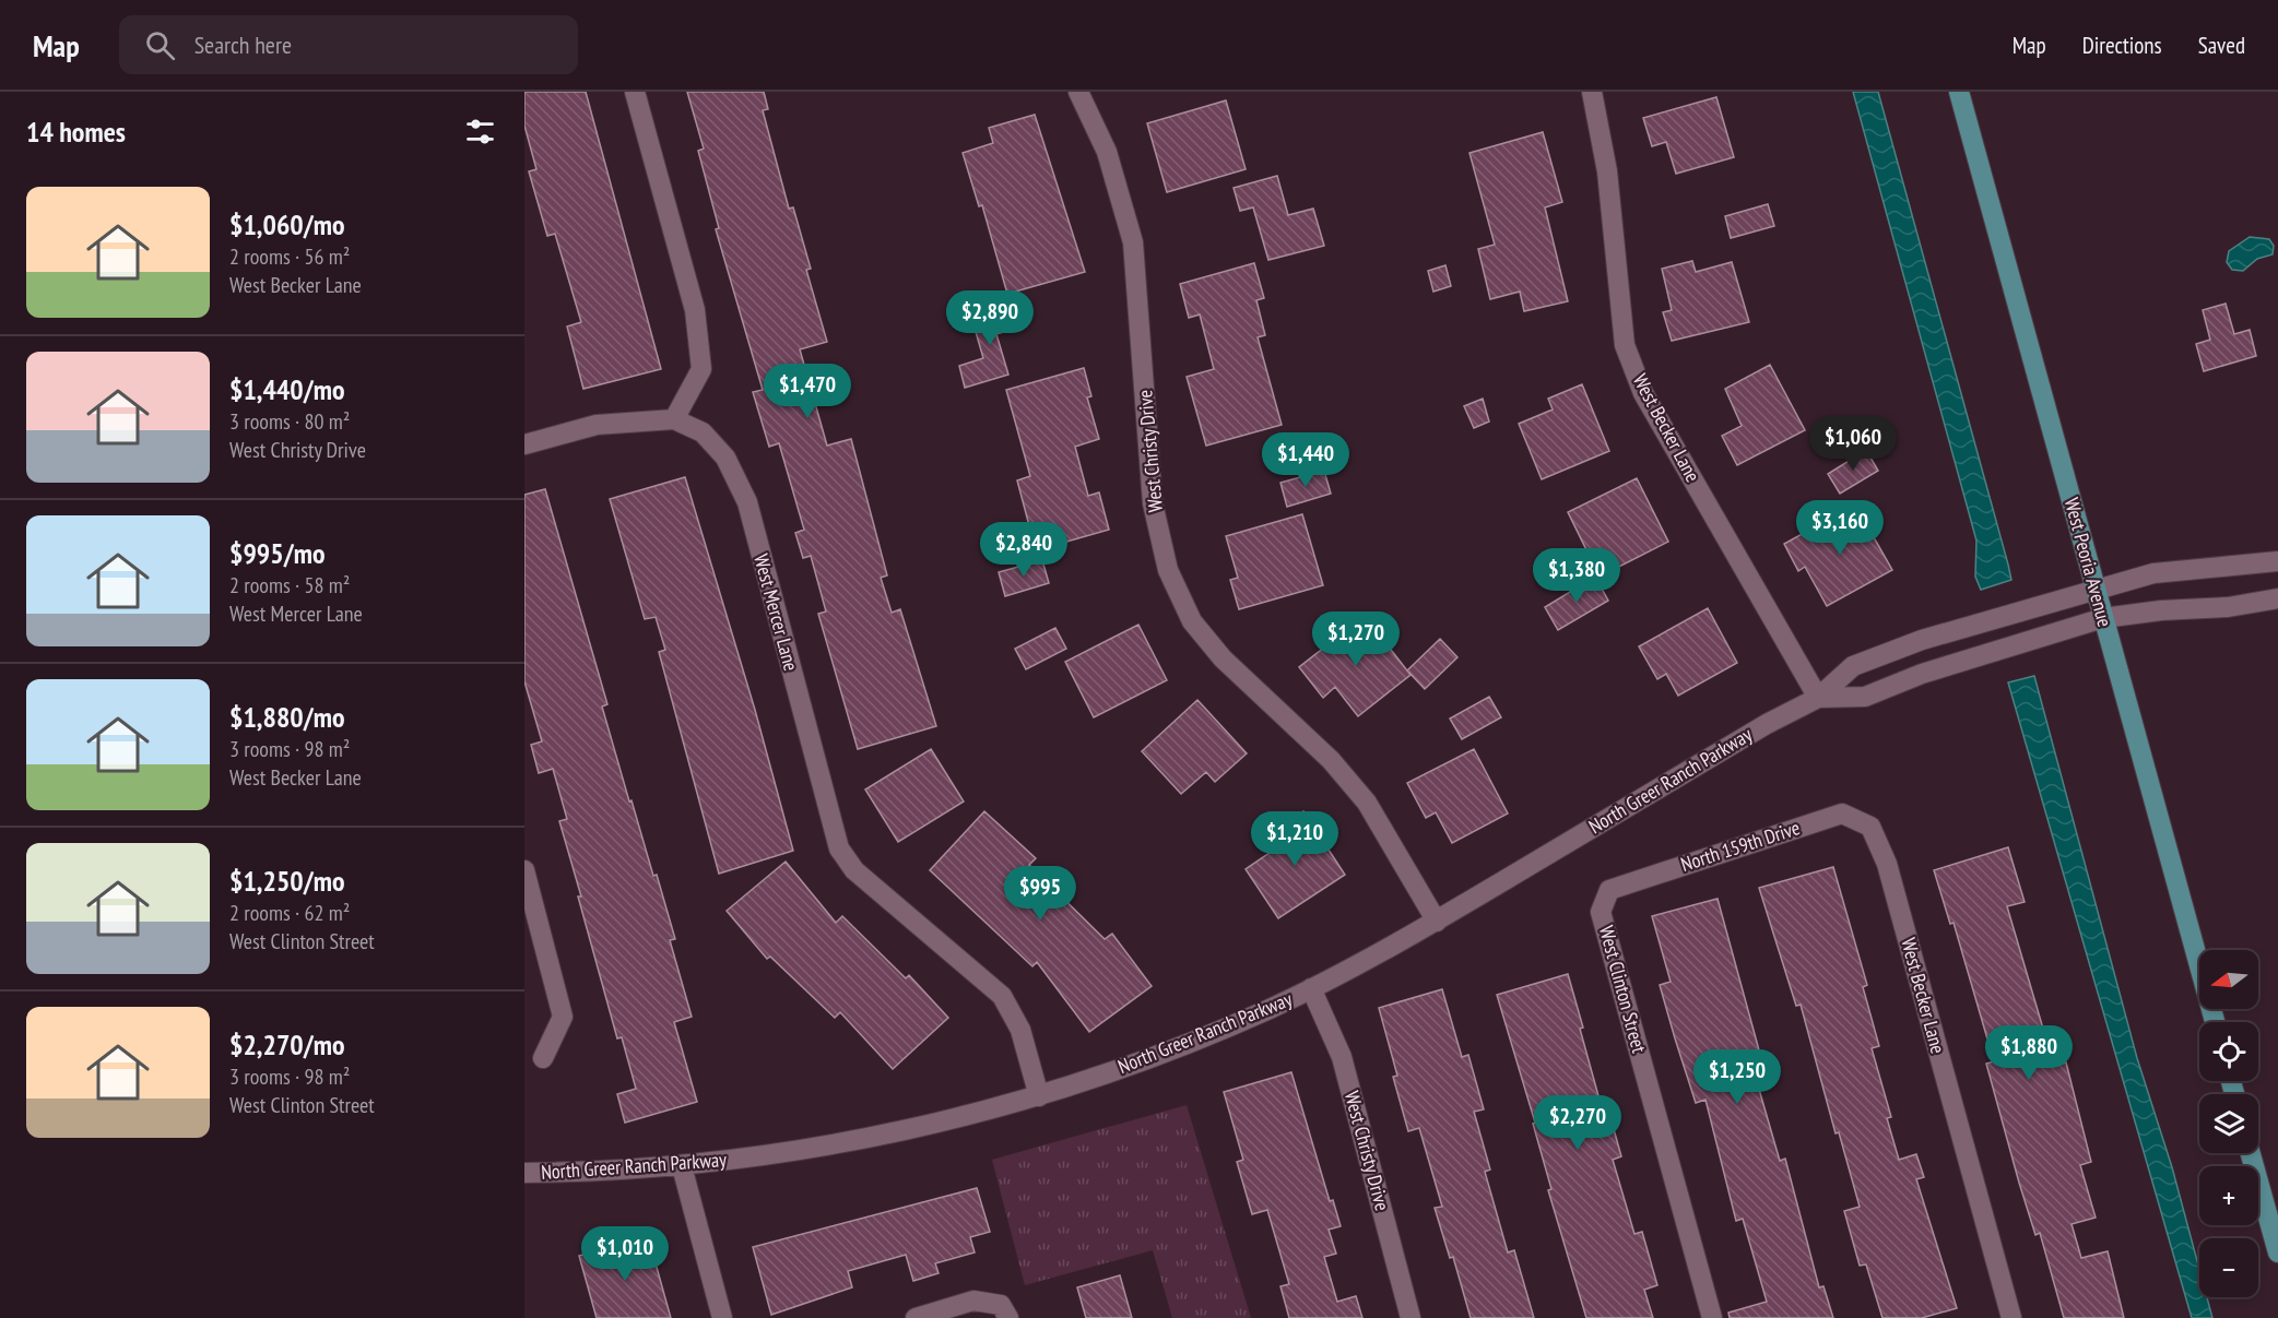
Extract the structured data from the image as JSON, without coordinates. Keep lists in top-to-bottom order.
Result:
{
  "streets": {
    "main road": ["West Peoria Avenue"],
    "street": [
      "West Becker Lane",
      "West Christy Drive",
      "West Mercer Lane",
      "North Greer Ranch Parkway",
      "North 159th Drive",
      "West Clinton Street"
    ]
  },
  "crossings": [
    ["West Becker Lane", "North Greer Ranch Parkway"],
    ["West Becker Lane", "North 159th Drive"],
    ["West Christy Drive", "North Greer Ranch Parkway"],
    ["West Peoria Avenue", "North Greer Ranch Parkway"],
    ["West Mercer Lane", "North Greer Ranch Parkway"],
    ["North 159th Drive", "West Clinton Street"]
  ],
  "north": "left",
  "page": {
    "header": "Map",
    "search": "Search here",
    "nav": ["Map", "Directions", "Saved"],
    "heading": "14 homes",
    "list": [
      {
        "name": "$1,060/mo",
        "note": "2 rooms · 56 m² · West Becker Lane"
      },
      {
        "name": "$1,440/mo",
        "note": "3 rooms · 80 m² · West Christy Drive"
      },
      {
        "name": "$995/mo",
        "note": "2 rooms · 58 m² · West Mercer Lane"
      },
      {
        "name": "$1,880/mo",
        "note": "3 rooms · 98 m² · West Becker Lane"
      },
      {
        "name": "$1,250/mo",
        "note": "2 rooms · 62 m² · West Clinton Street"
      },
      {
        "name": "$2,270/mo",
        "note": "3 rooms · 98 m² · West Clinton Street"
      }
    ],
    "price": [
      "$2,890",
      "$1,470",
      "$1,060",
      "$1,440",
      "$3,160",
      "$2,840",
      "$1,380",
      "$1,270",
      "$1,210",
      "$995",
      "$1,880",
      "$1,250",
      "$2,270",
      "$1,010"
    ],
    "map_buttons": ["+", "−"]
  }
}
